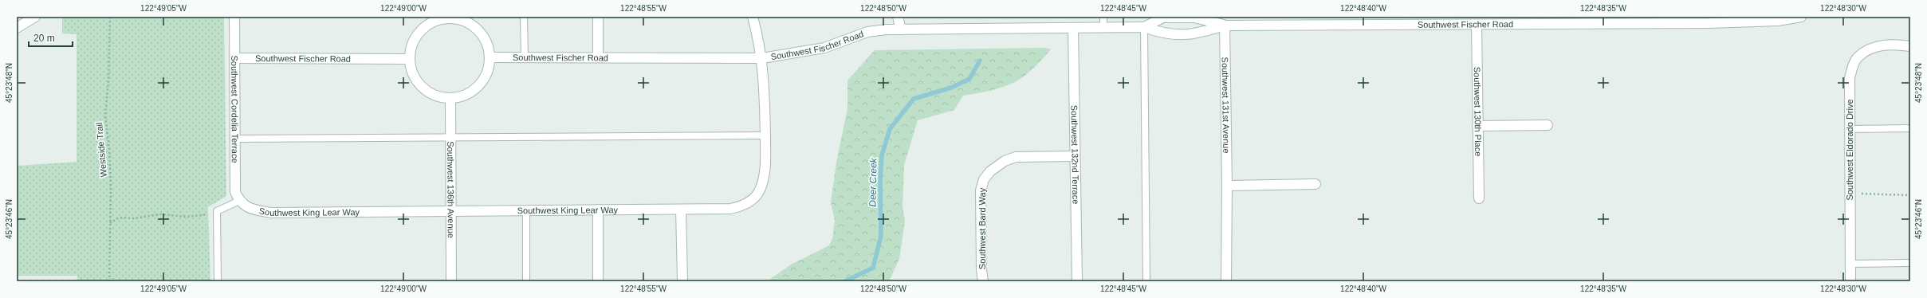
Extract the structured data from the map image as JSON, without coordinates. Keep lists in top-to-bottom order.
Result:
{
  "streets": {
    "street": [
      "Southwest Fischer Road",
      "Southwest 131st Avenue",
      "Southwest Cordelia Terrace",
      "Southwest 130th Place",
      "Southwest Eldorado Drive",
      "Southwest 132nd Terrace",
      "Southwest 136th Avenue",
      "Southwest King Lear Way",
      "Southwest Bard Way"
    ],
    "path": ["Westside Trail"]
  },
  "crossings": [
    ["Southwest Fischer Road", "Southwest 131st Avenue"],
    ["Southwest Fischer Road", "Southwest Cordelia Terrace"],
    ["Southwest Fischer Road", "Southwest 130th Place"],
    ["Southwest Fischer Road", "Southwest 132nd Terrace"],
    ["Southwest Fischer Road", "Southwest 136th Avenue"],
    ["Southwest Fischer Road", "Southwest King Lear Way"],
    ["Southwest Cordelia Terrace", "Southwest King Lear Way"],
    ["Southwest 132nd Terrace", "Southwest Bard Way"],
    ["Southwest 136th Avenue", "Southwest King Lear Way"]
  ],
  "water": ["Deer Creek"],
  "scale_bar": "20 m",
  "coordinates": [
    "122°49'05\"W",
    "122°49'00\"W",
    "122°48'55\"W",
    "122°48'50\"W",
    "122°48'45\"W",
    "122°48'40\"W",
    "122°48'35\"W",
    "122°48'30\"W",
    "45°23'48\"N",
    "45°23'46\"N"
  ]
}
